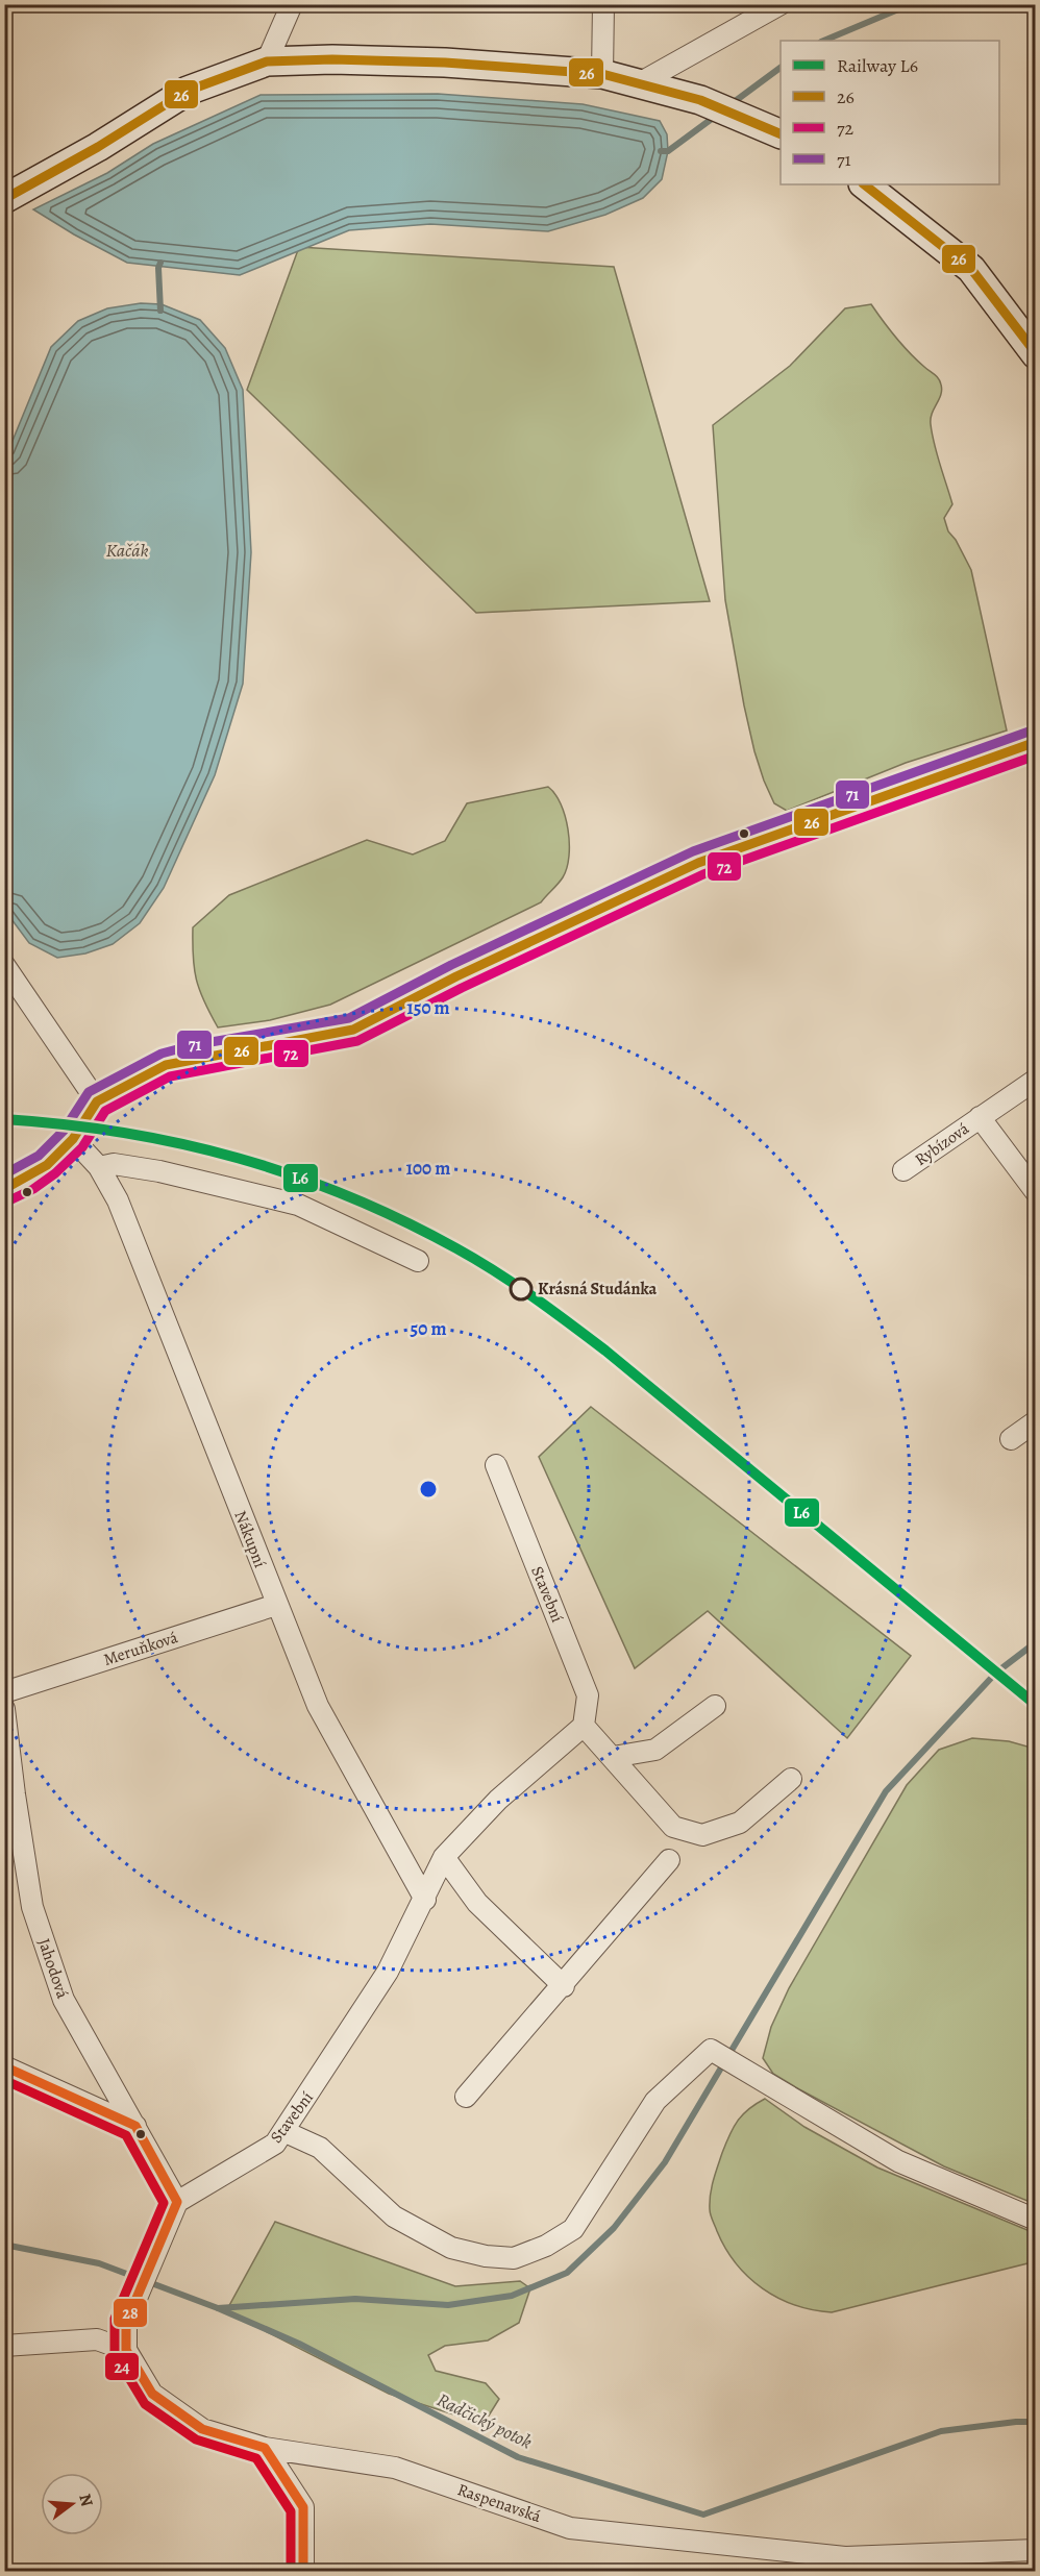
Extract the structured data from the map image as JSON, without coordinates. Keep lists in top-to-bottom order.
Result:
{
  "streets": {
    "street": [
      "Rybízová",
      "Nákupní",
      "Stavební",
      "Meruňková",
      "Jahodová",
      "Raspenavská"
    ]
  },
  "crossings": [
    ["Nákupní", "Stavební"],
    ["Nákupní", "Meruňková"],
    ["Stavební", "Jahodová"]
  ],
  "water": ["Kačák", "Radčický potok"],
  "places": ["Krásná Studánka"],
  "lines": [
    "transit line 26",
    "transit line 71",
    "transit line 72",
    "rail line L6",
    "transit line 28",
    "transit line 24"
  ],
  "legend": [
    "Railway L6",
    "26",
    "72",
    "71"
  ],
  "north": "right",
  "rings": ["150 m", "100 m", "50 m"]
}
